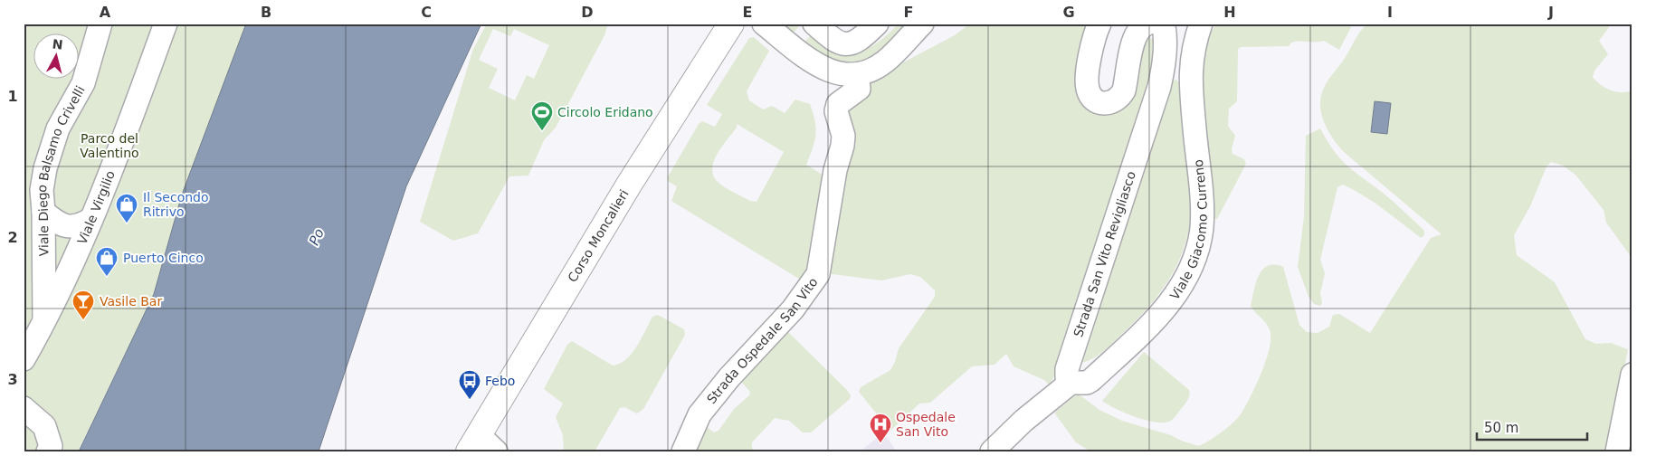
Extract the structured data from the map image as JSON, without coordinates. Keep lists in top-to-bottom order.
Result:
{
  "streets": {
    "main road": ["Corso Moncalieri"],
    "street": [
      "Viale Diego Balsamo Crivelli",
      "Viale Virgilio",
      "Viale Giacomo Curreno",
      "Strada San Vito Revigliasco",
      "Strada Ospedale San Vito"
    ]
  },
  "crossings": [
    ["Viale Diego Balsamo Crivelli", "Viale Virgilio"],
    ["Viale Giacomo Curreno", "Strada San Vito Revigliasco"]
  ],
  "water": ["Po"],
  "parks": ["Parco del Valentino"],
  "places": {
    "sports": ["Circolo Eridano"],
    "shop": ["Il Secondo Ritrivo", "Puerto Cinco"],
    "bar": ["Vasile Bar"],
    "bus stop": ["Febo"],
    "hospital": ["Ospedale San Vito"]
  },
  "scale_bar": "50 m",
  "north": "top",
  "grid": {
    "columns": [
      "A",
      "B",
      "C",
      "D",
      "E",
      "F",
      "G",
      "H",
      "I",
      "J"
    ],
    "rows": ["1", "2", "3"]
  }
}
